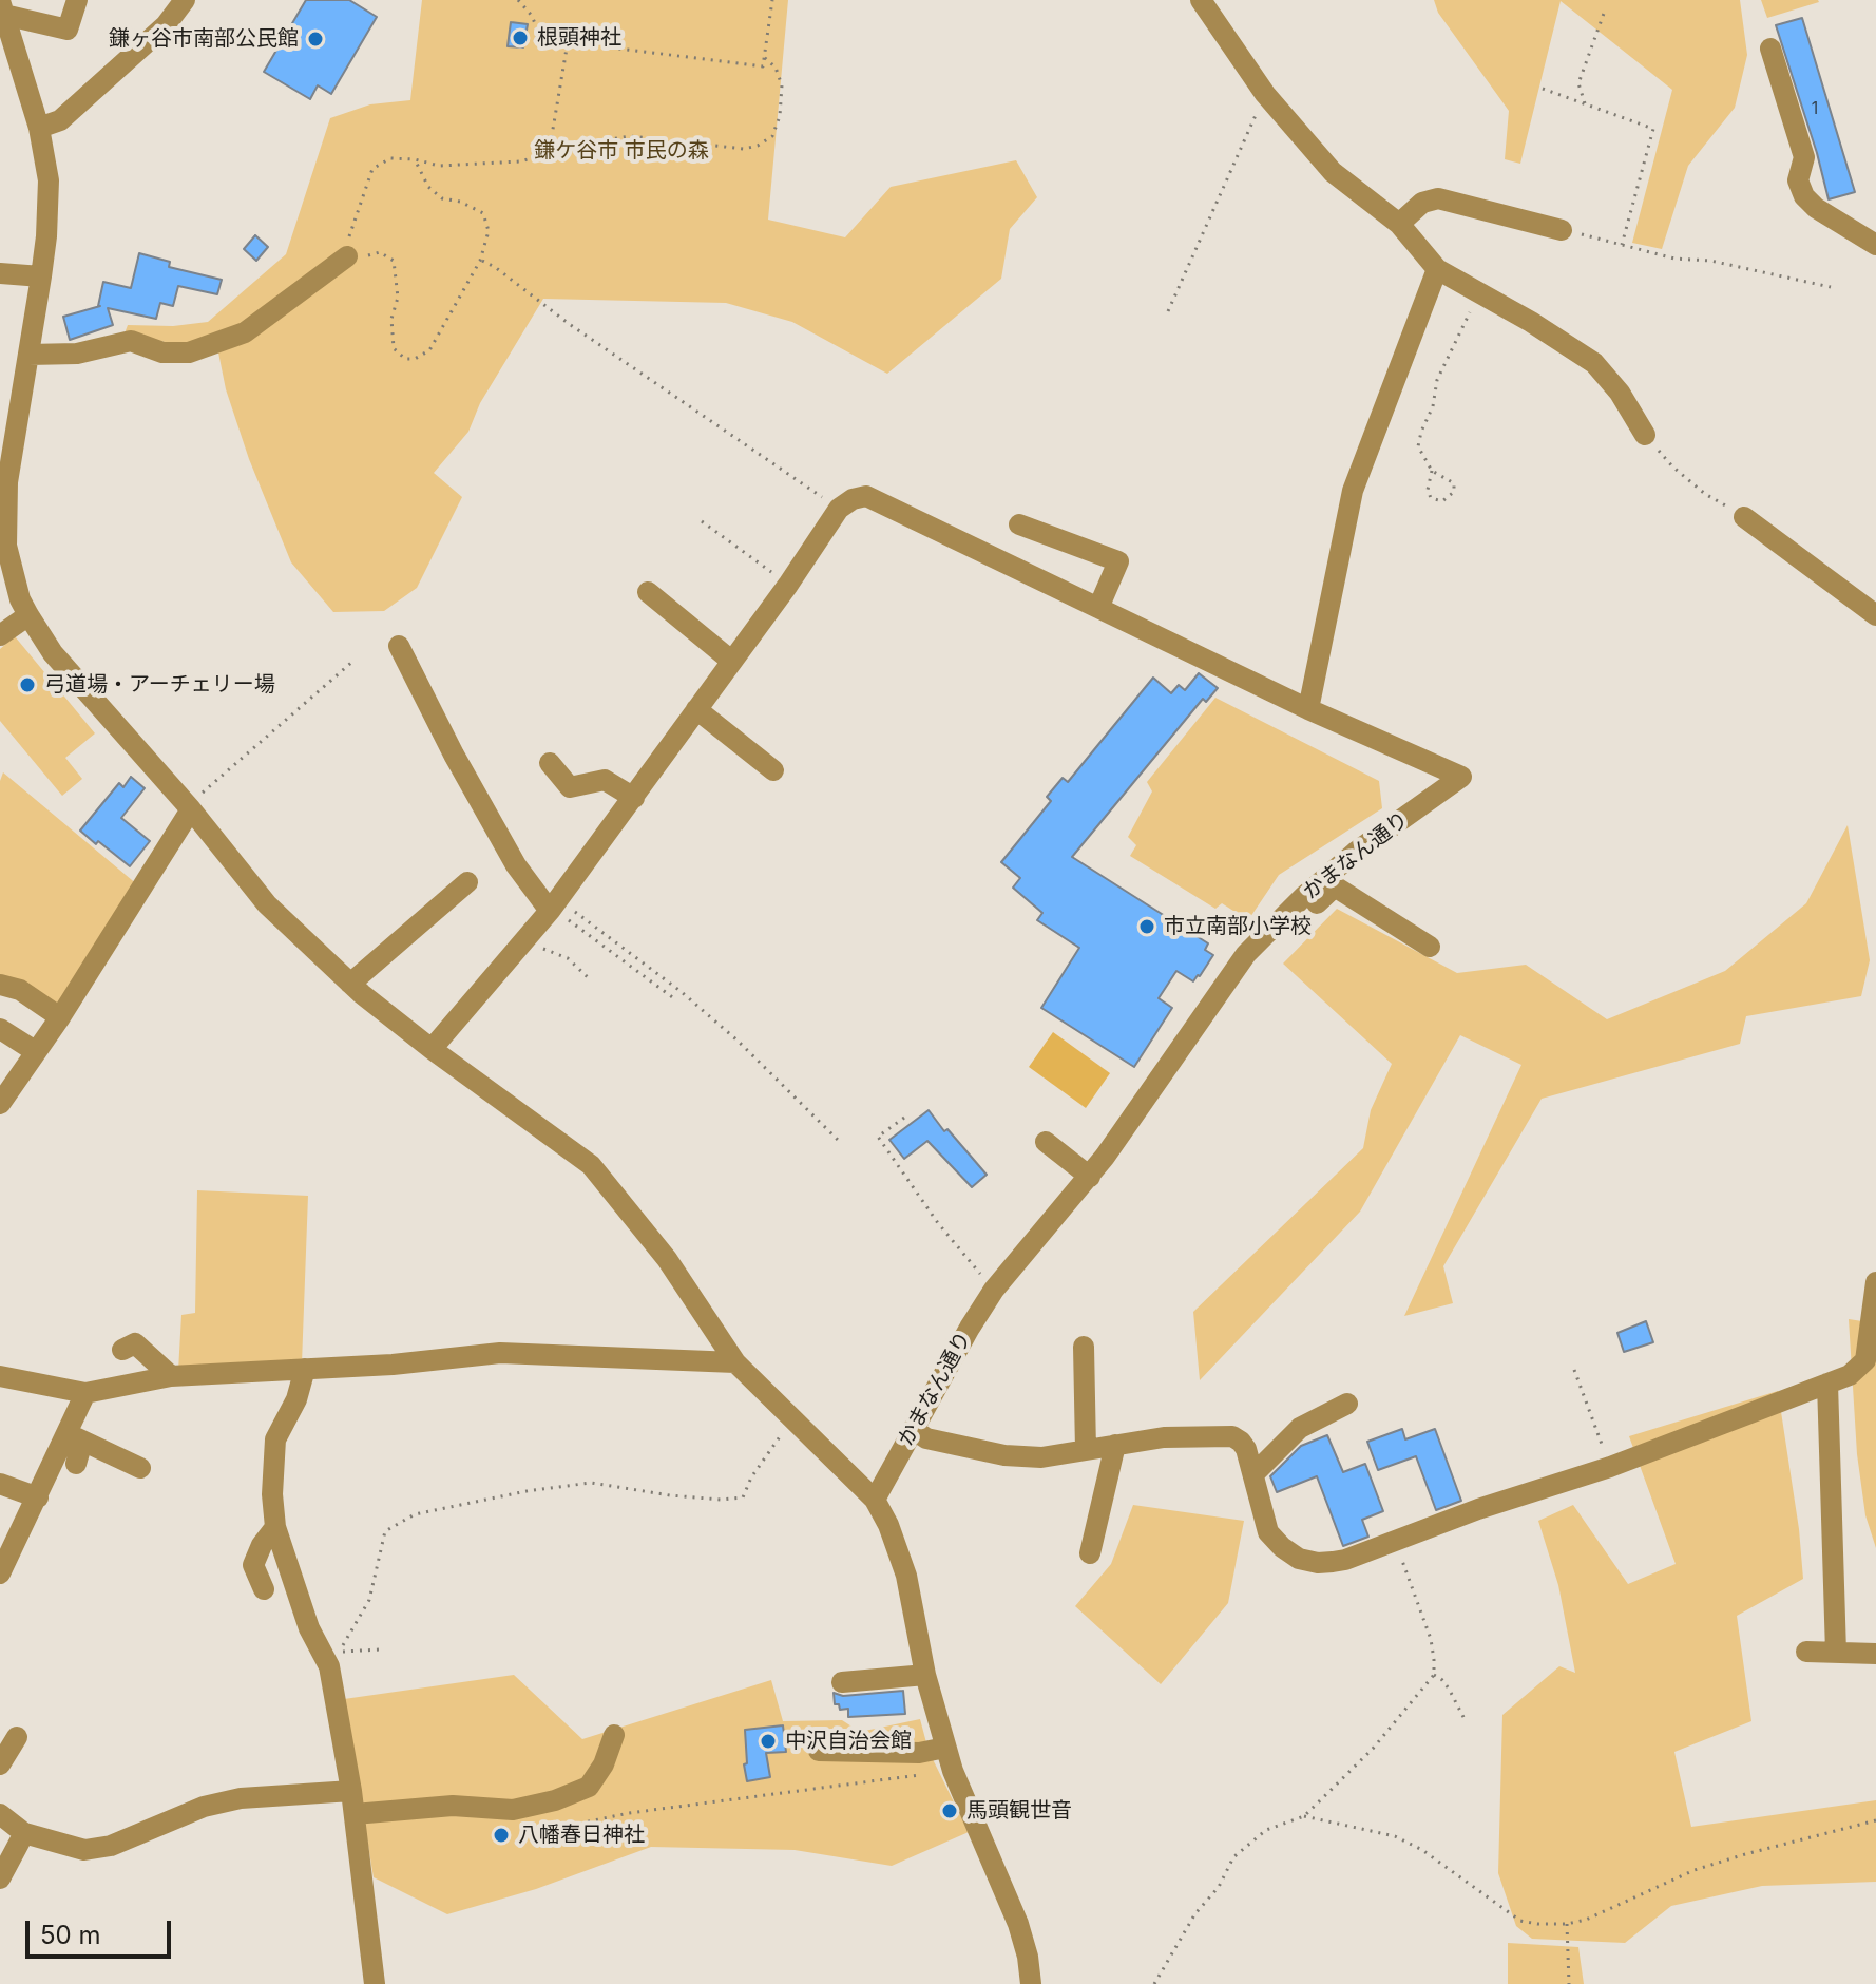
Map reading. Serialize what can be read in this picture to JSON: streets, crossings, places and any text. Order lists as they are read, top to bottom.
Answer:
{
  "streets": {
    "street": ["かまなん通り"]
  },
  "parks": ["鎌ケ谷市 市民の森"],
  "places": [
    "根頭神社",
    "鎌ヶ谷市南部公民館",
    "弓道場・アーチェリー場",
    "市立南部小学校",
    "中沢自治会館",
    "馬頭観世音",
    "八幡春日神社"
  ],
  "house_numbers": ["1"],
  "scale_bar": "50 m"
}
